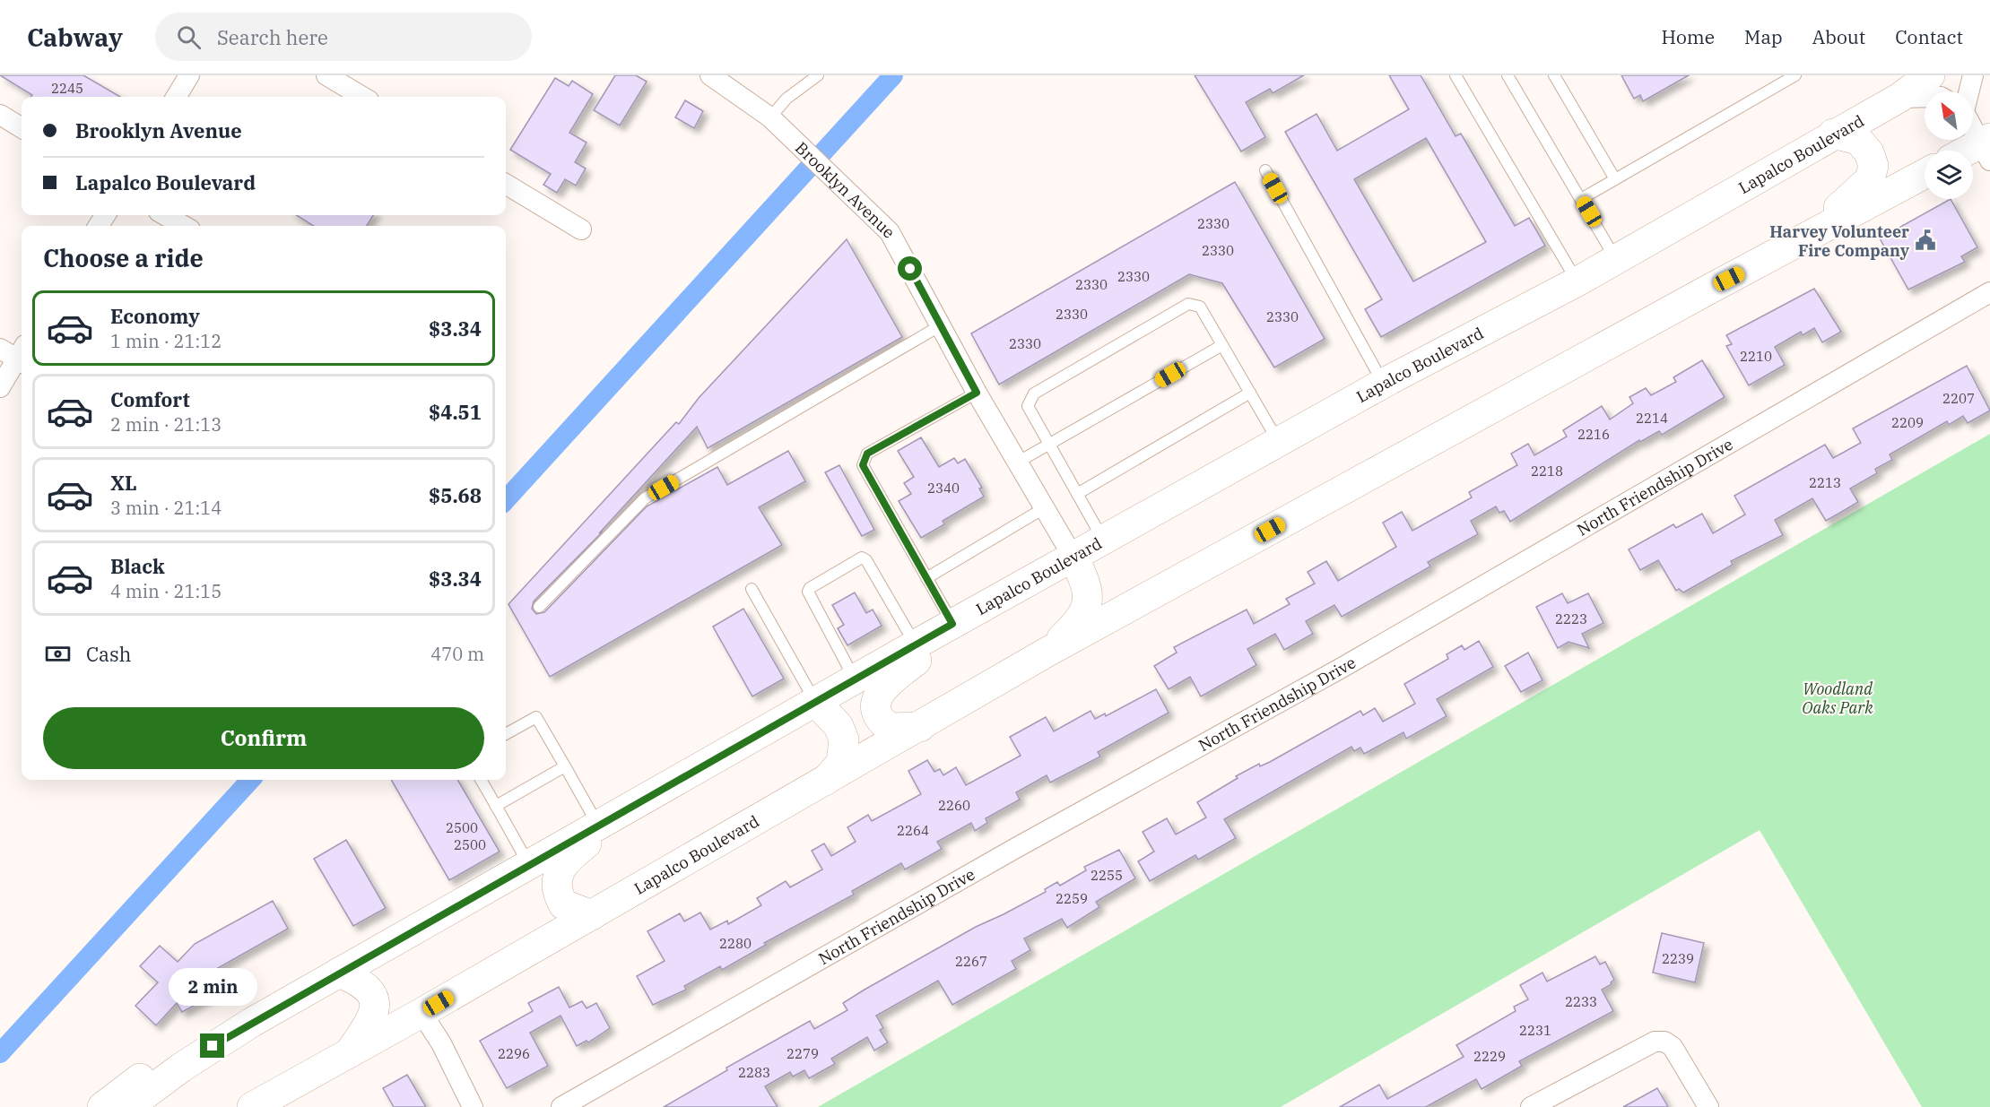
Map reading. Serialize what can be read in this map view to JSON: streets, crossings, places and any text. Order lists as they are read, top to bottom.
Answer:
{
  "streets": {
    "main road": ["Lapalco Boulevard"],
    "street": ["Brooklyn Avenue", "North Friendship Drive"]
  },
  "crossings": [
    ["Lapalco Boulevard", "Brooklyn Avenue"]
  ],
  "parks": ["Woodland Oaks Park"],
  "places": {
    "public building": ["Harvey Volunteer Fire Company"]
  },
  "house_numbers": [
    "2245",
    "2330",
    "2330",
    "2330",
    "2330",
    "2330",
    "2330",
    "2330",
    "2210",
    "2207",
    "2214",
    "2209",
    "2216",
    "2218",
    "2213",
    "2340",
    "2223",
    "2260",
    "2500",
    "2264",
    "2500",
    "2255",
    "2259",
    "2280",
    "2239",
    "2267",
    "2233",
    "2231",
    "2296",
    "2279",
    "2229",
    "2283"
  ],
  "north": "top left",
  "page": {
    "header": "Cabway",
    "search": "Search here",
    "nav": [
      "Home",
      "Map",
      "About",
      "Contact"
    ],
    "banner": ["Brooklyn Avenue", "Lapalco Boulevard"],
    "heading": "Choose a ride",
    "list": [
      {
        "name": "Economy",
        "note": "1 min · 21:12",
        "value": "$3.34"
      },
      {
        "name": "Comfort",
        "note": "2 min · 21:13",
        "value": "$4.51"
      },
      {
        "name": "XL",
        "note": "3 min · 21:14",
        "value": "$5.68"
      },
      {
        "name": "Black",
        "note": "4 min · 21:15",
        "value": "$3.34"
      }
    ],
    "pay": ["Cash", "470 m"],
    "buttons": "Confirm",
    "bubble": "2 min"
  }
}
